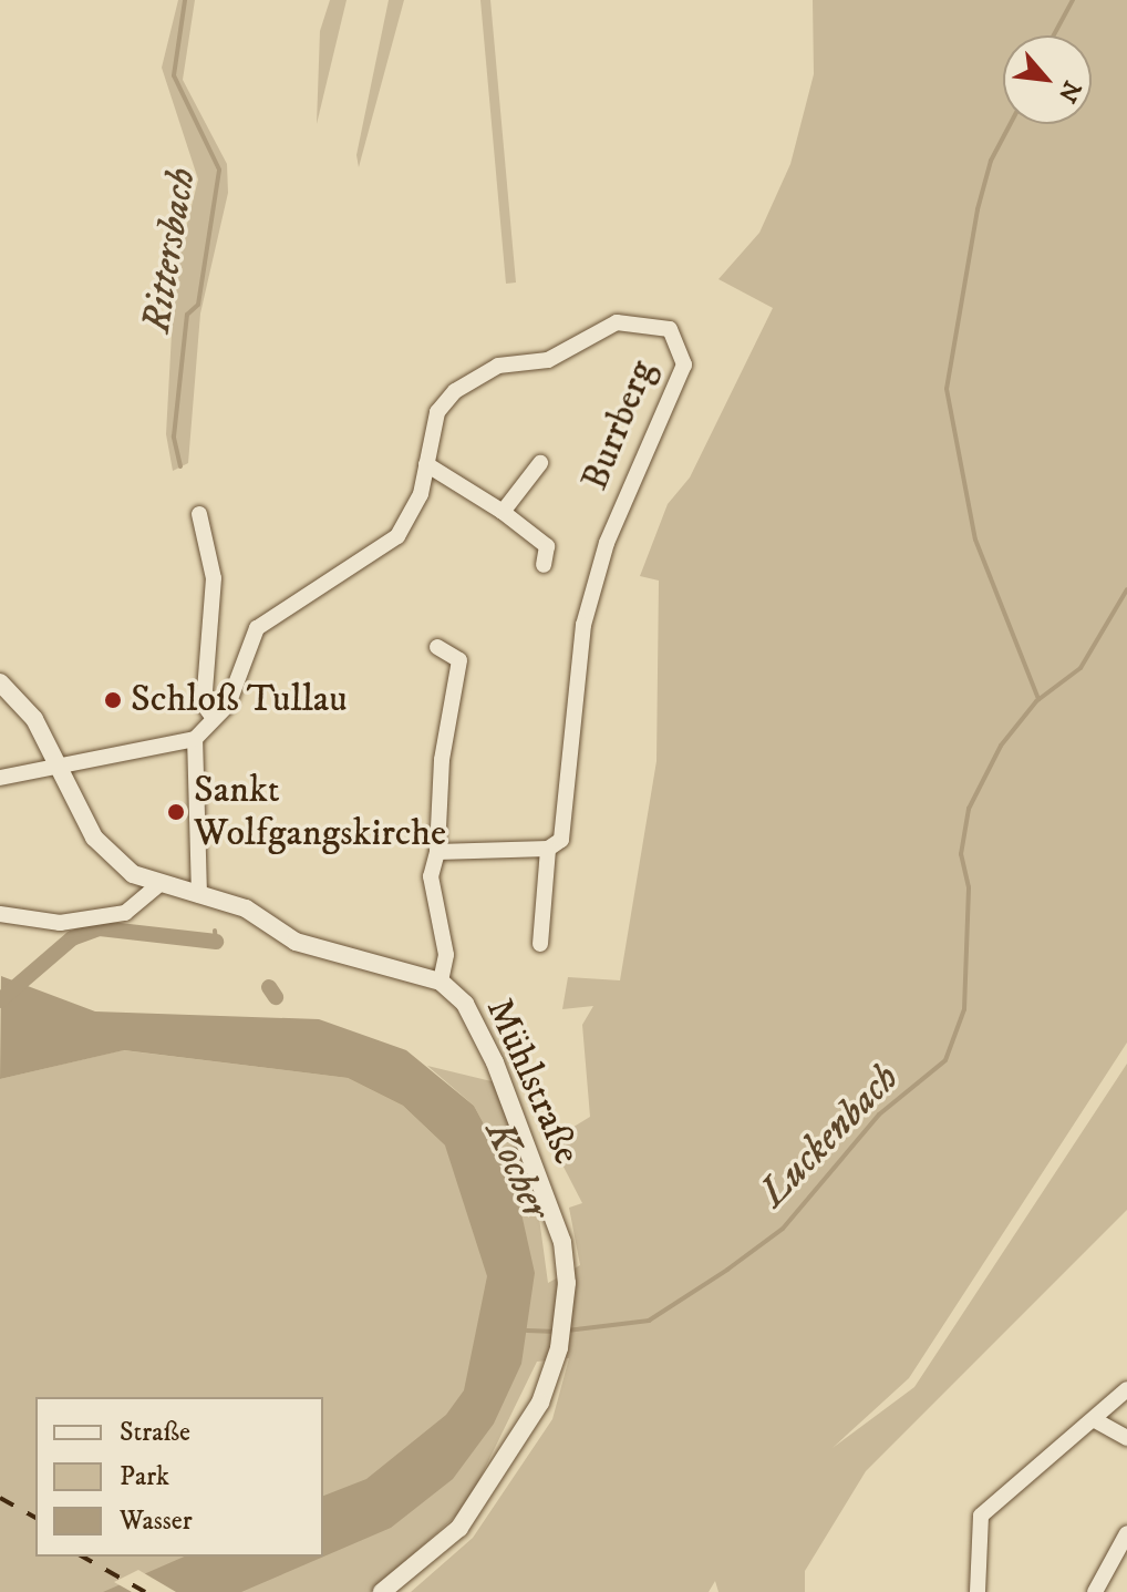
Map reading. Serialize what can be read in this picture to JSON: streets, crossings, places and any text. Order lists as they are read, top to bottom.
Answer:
{
  "streets": {
    "street": ["Burrberg", "Mühlstraße"]
  },
  "water": ["Rittersbach", "Luckenbach", "Kocher"],
  "places": ["Schloß Tullau", "Sankt Wolfgangskirche"],
  "legend": ["Straße", "Park", "Wasser"],
  "north": "bottom right"
}
